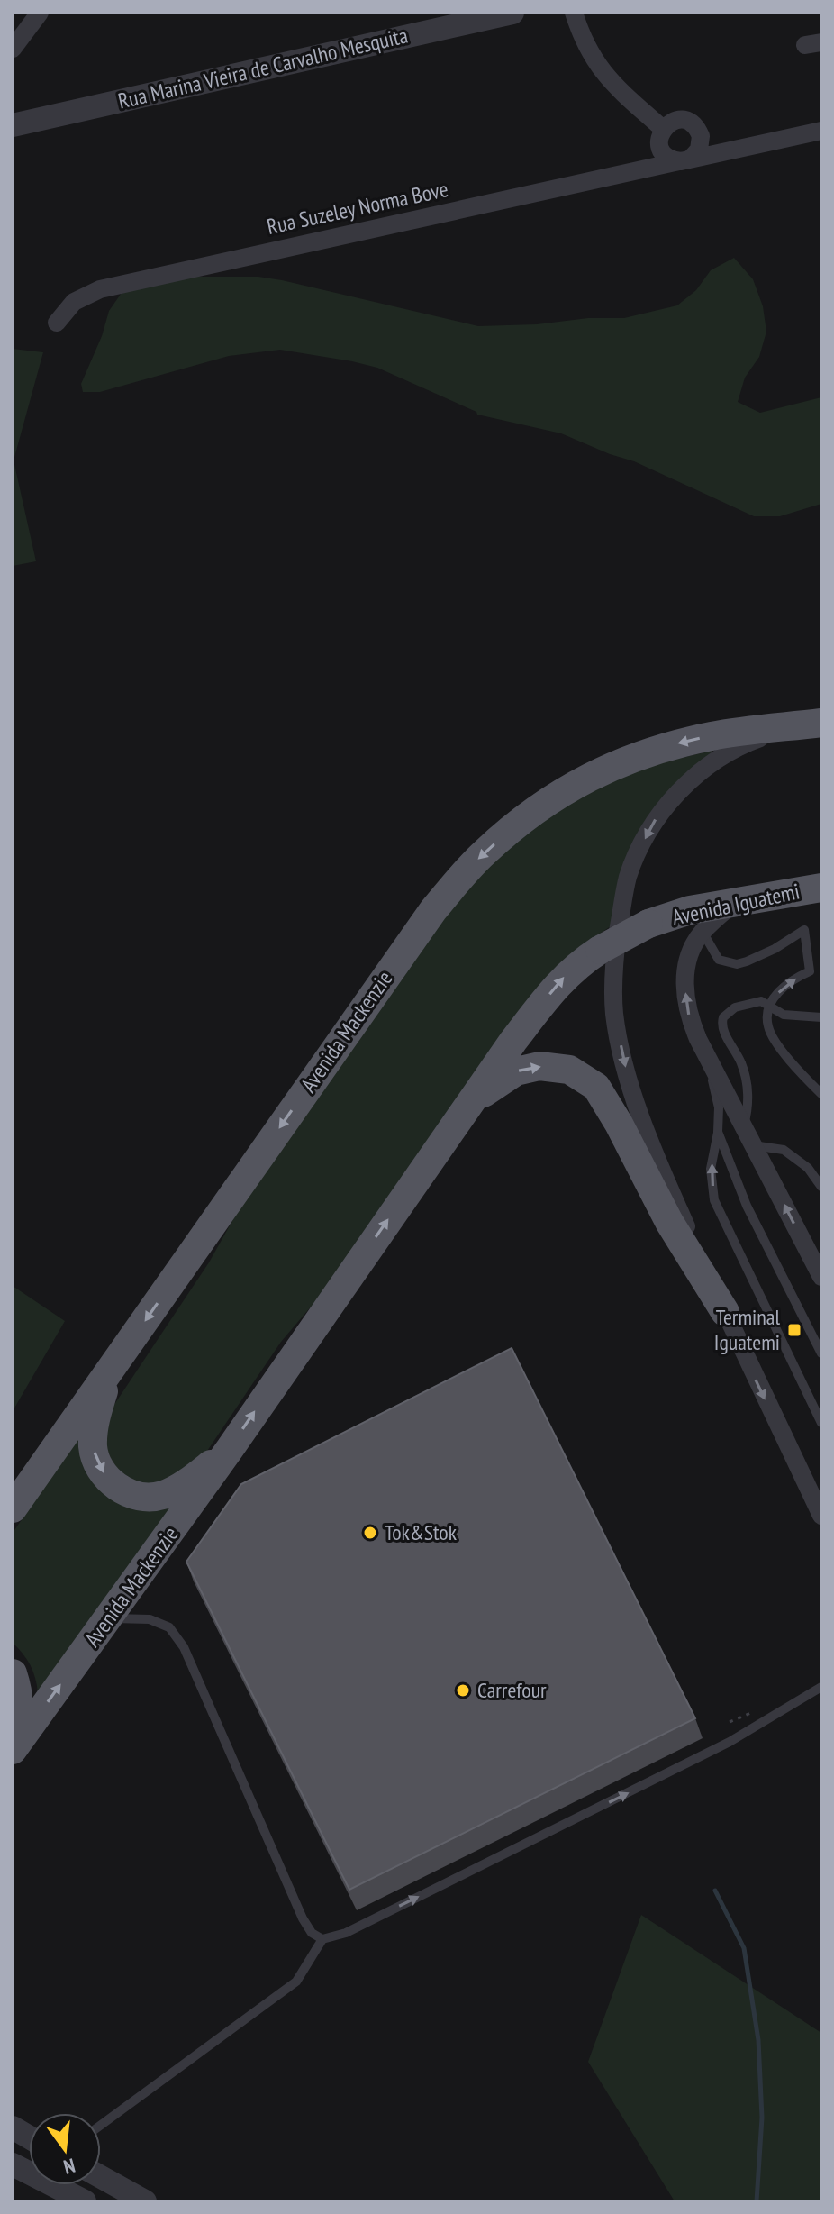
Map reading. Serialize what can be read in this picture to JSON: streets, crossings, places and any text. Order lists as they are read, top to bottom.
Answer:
{
  "streets": {
    "main road": ["Avenida Iguatemi", "Avenida Mackenzie"],
    "street": ["Rua Marina Vieira de Carvalho Mesquita", "Rua Suzeley Norma Bove"]
  },
  "crossings": [
    ["Avenida Iguatemi", "Avenida Mackenzie"]
  ],
  "one_way": ["Avenida Iguatemi"],
  "places": {
    "transit": ["Terminal Iguatemi"],
    "other": ["Tok&Stok", "Carrefour"]
  },
  "north": "bottom"
}
